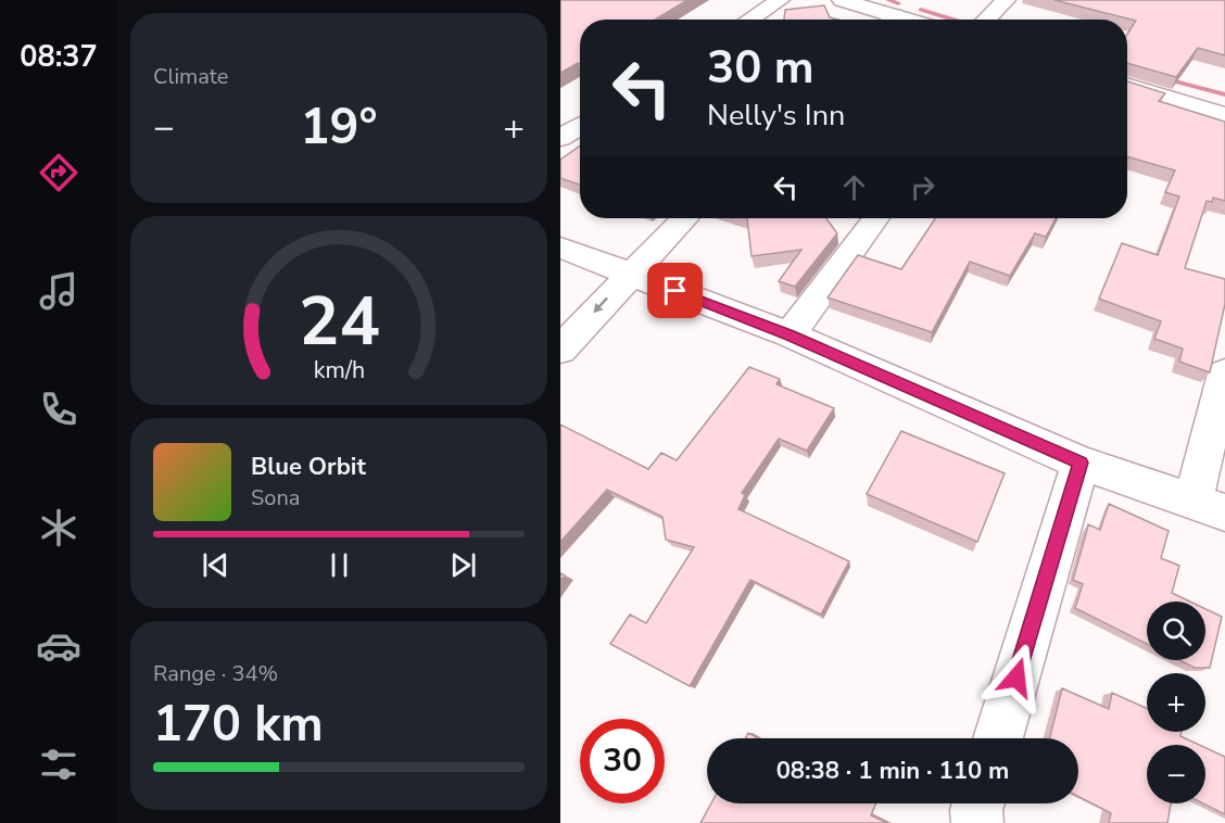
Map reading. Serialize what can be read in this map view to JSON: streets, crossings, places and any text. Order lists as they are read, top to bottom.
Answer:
{
  "page": {
    "tabs": "08:37",
    "tile": [
      "Climate",
      ["Range · 34%", "170 km"]
    ],
    "turn": ["30 m", "Nelly's Inn"],
    "heat": ["−", "19°", "+"],
    "song": ["Blue Orbit", "Sona"],
    "map_buttons": ["+", "−"],
    "limit": "30",
    "trip": "08:38 · 1 min · 110 m",
    "gauge": ["24", "km/h"]
  }
}
